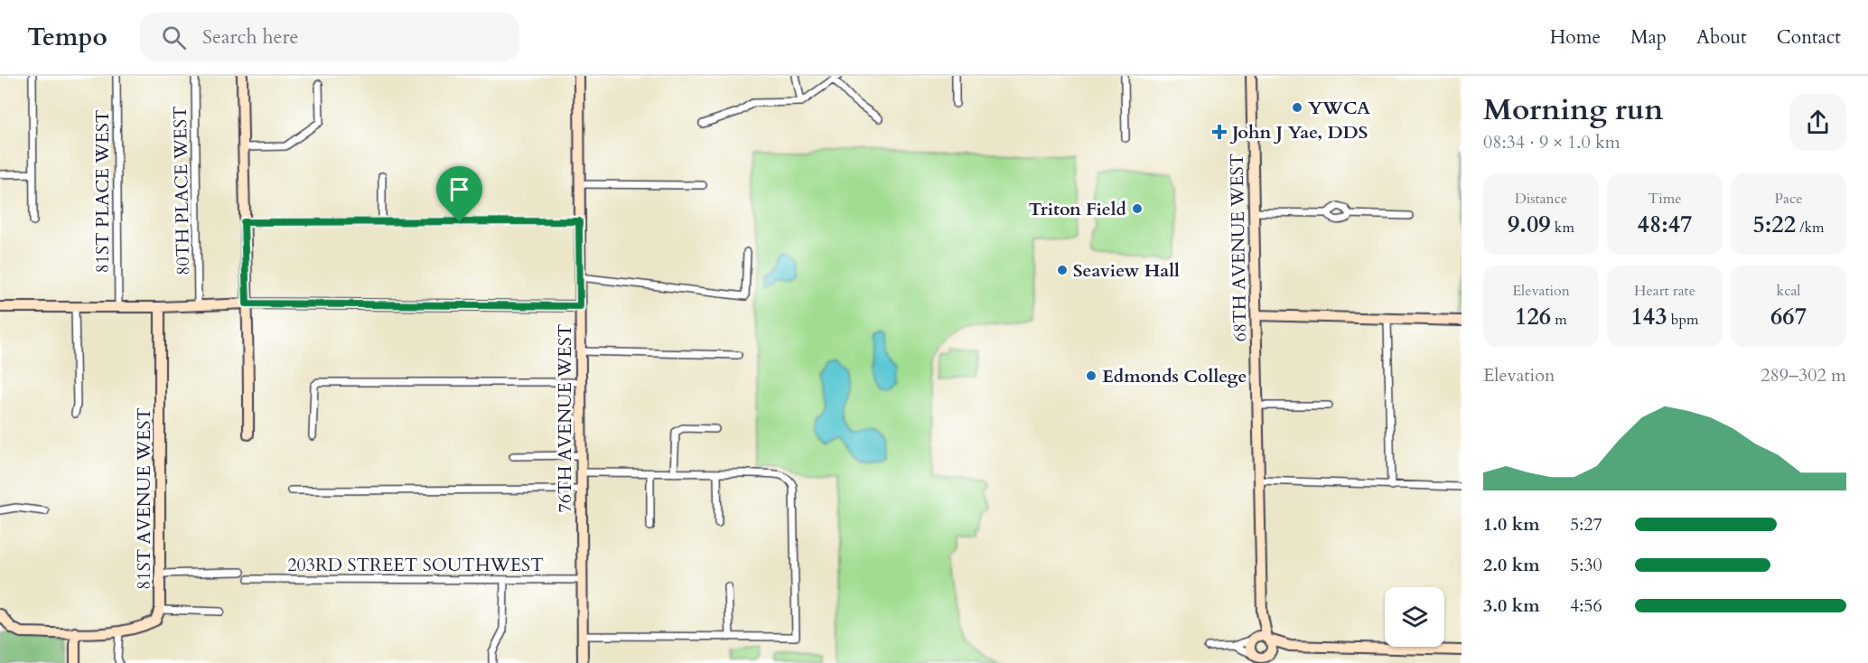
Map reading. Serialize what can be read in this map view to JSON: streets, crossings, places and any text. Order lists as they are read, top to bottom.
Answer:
{
  "streets": {
    "street": [
      "80TH PLACE WEST",
      "81ST PLACE WEST",
      "68TH AVENUE WEST",
      "76TH AVENUE WEST",
      "81ST AVENUE WEST",
      "203RD STREET SOUTHWEST"
    ]
  },
  "crossings": [
    ["76TH AVENUE WEST", "203RD STREET SOUTHWEST"]
  ],
  "places": {
    "other": [
      "YWCA",
      "Triton Field",
      "Seaview Hall",
      "Edmonds College"
    ],
    "health": ["John J Yae, DDS"]
  },
  "page": {
    "header": "Tempo",
    "search": "Search here",
    "nav": [
      "Home",
      "Map",
      "About",
      "Contact"
    ],
    "heading": ["Morning run", "08:34 · 9 × 1.0 km"],
    "stats": [
      ["Distance", "9.09 km"],
      ["Time", "48:47"],
      ["Pace", "5:22 /km"],
      ["Elevation", "126 m"],
      ["Heart rate", "143 bpm"],
      ["kcal", "667"]
    ],
    "chart": ["Elevation", "289–302 m"],
    "list": [
      {
        "name": "1.0 km",
        "note": "5:27"
      },
      {
        "name": "2.0 km",
        "note": "5:30"
      },
      {
        "name": "3.0 km",
        "note": "4:56"
      }
    ]
  }
}
